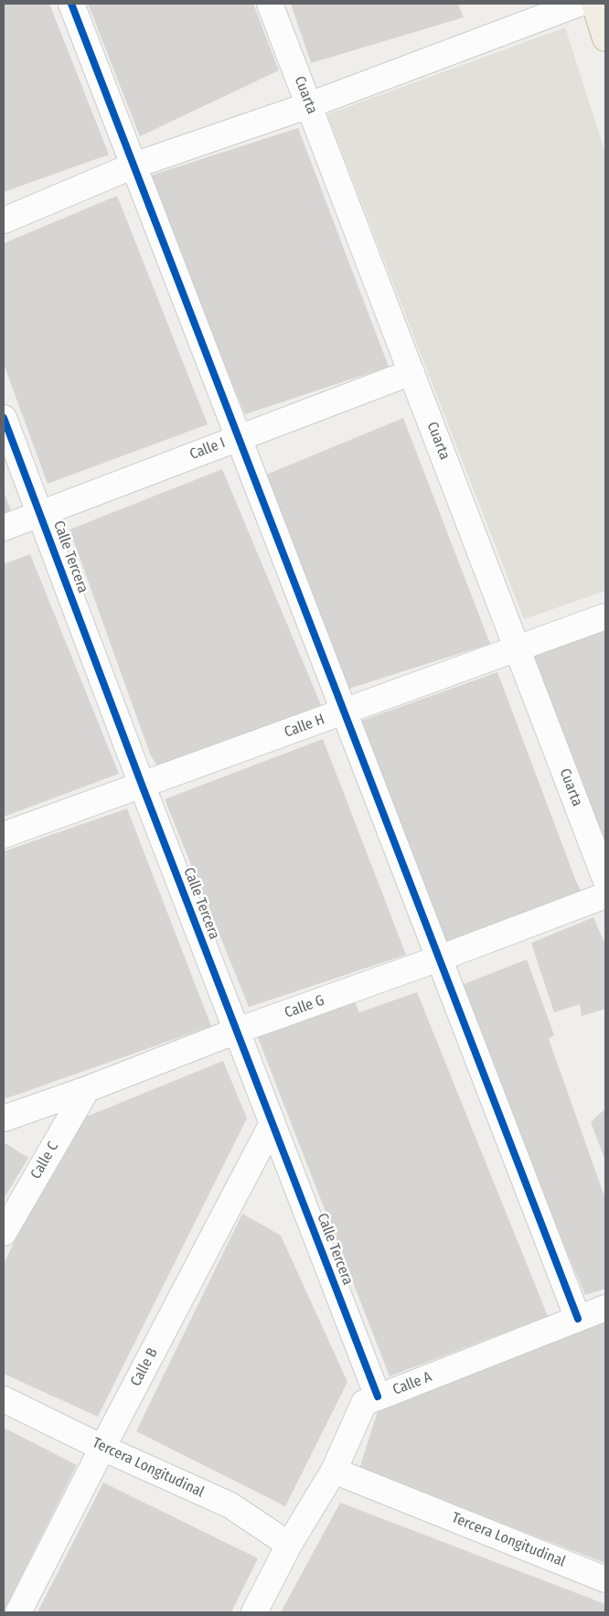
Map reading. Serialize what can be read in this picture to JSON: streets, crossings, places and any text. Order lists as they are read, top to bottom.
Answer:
{
  "streets": {
    "street": [
      "Cuarta",
      "Calle I",
      "Calle Tercera",
      "Calle H",
      "Calle G",
      "Calle C",
      "Calle B",
      "Calle A",
      "Tercera Longitudinal"
    ]
  },
  "crossings": [
    ["Cuarta", "Calle I"],
    ["Cuarta", "Calle H"],
    ["Calle I", "Calle Tercera"],
    ["Calle Tercera", "Calle H"],
    ["Calle Tercera", "Calle G"],
    ["Calle Tercera", "Calle B"],
    ["Calle Tercera", "Calle A"],
    ["Calle G", "Calle C"],
    ["Calle B", "Tercera Longitudinal"],
    ["Calle A", "Tercera Longitudinal"]
  ]
}
